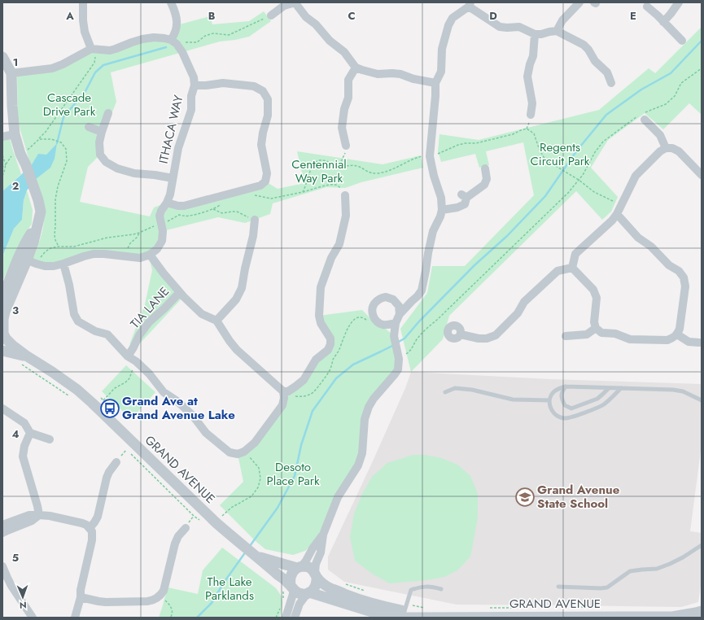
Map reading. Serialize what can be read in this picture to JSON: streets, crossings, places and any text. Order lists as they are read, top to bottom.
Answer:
{
  "streets": {
    "street": ["ITHACA WAY", "TIA LANE", "GRAND AVENUE"]
  },
  "parks": [
    "Cascade Drive Park",
    "Regents Circuit Park",
    "Centennial Way Park",
    "Desoto Place Park",
    "The Lake Parklands"
  ],
  "places": {
    "bus stop": ["Grand Ave at Grand Avenue Lake"],
    "school or university": ["Grand Avenue State School"]
  },
  "north": "bottom",
  "grid": {
    "columns": [
      "A",
      "B",
      "C",
      "D",
      "E"
    ],
    "rows": [
      "1",
      "2",
      "3",
      "4",
      "5"
    ]
  }
}
